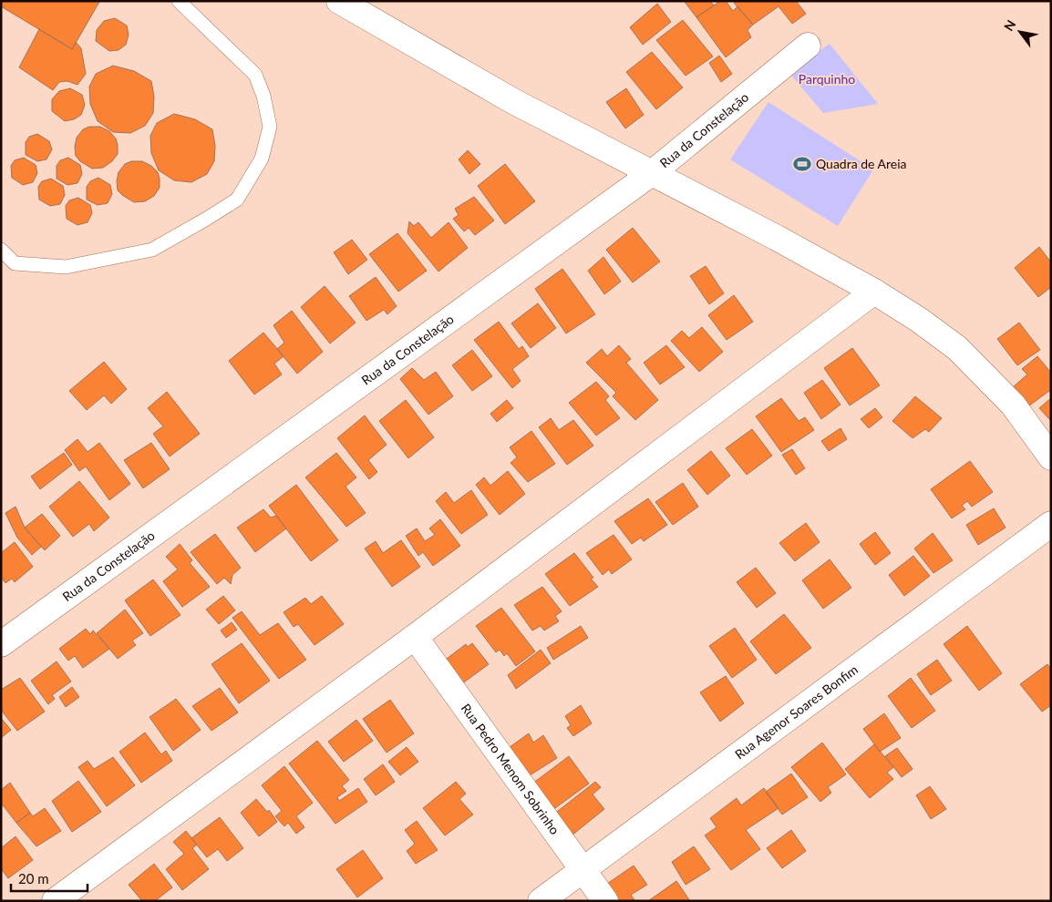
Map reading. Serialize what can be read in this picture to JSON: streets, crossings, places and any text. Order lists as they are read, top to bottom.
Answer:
{
  "streets": {
    "street": ["Rua da Constelação", "Rua Agenor Soares Bonfim", "Rua Pedro Menom Sobrinho"]
  },
  "crossings": [
    ["Rua Agenor Soares Bonfim", "Rua Pedro Menom Sobrinho"]
  ],
  "parks": ["Parquinho"],
  "places": {
    "sports": ["Quadra de Areia"]
  },
  "scale_bar": "20 m",
  "north": "top left"
}
